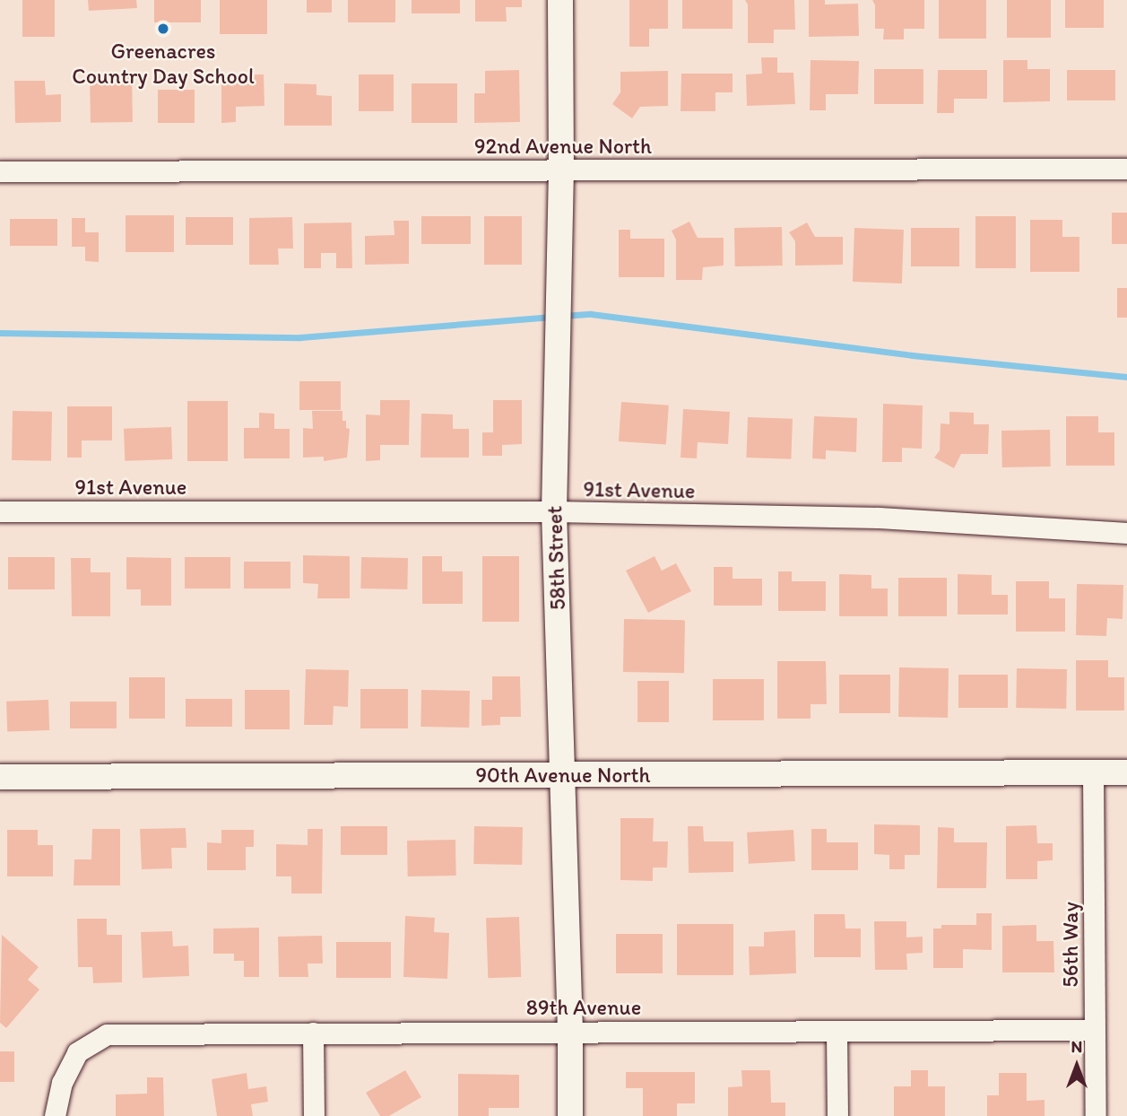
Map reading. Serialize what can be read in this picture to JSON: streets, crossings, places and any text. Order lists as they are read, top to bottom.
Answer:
{
  "streets": {
    "street": [
      "92nd Avenue North",
      "91st Avenue",
      "58th Street",
      "90th Avenue North",
      "56th Way",
      "89th Avenue"
    ]
  },
  "crossings": [
    ["92nd Avenue North", "58th Street"],
    ["91st Avenue", "58th Street"],
    ["58th Street", "90th Avenue North"],
    ["58th Street", "89th Avenue"],
    ["90th Avenue North", "56th Way"],
    ["56th Way", "89th Avenue"]
  ],
  "places": ["Greenacres Country Day School"],
  "north": "top"
}
